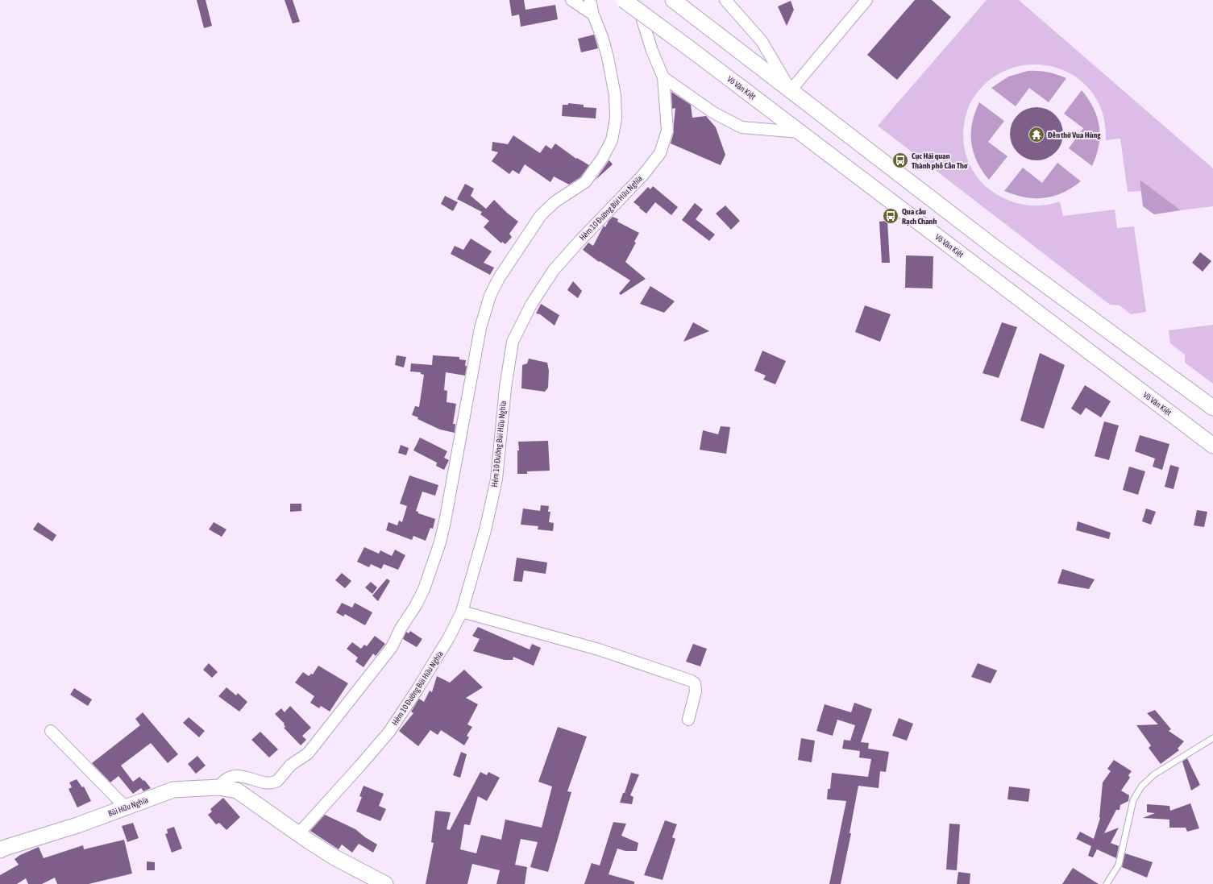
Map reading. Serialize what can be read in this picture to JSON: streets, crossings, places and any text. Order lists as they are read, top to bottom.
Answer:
{
  "streets": {
    "main road": ["Võ Văn Kiệt", "Bùi Hữu Nghĩa"],
    "street": ["Hẻm 10 Đường Bùi Hữu Nghĩa"]
  },
  "crossings": [
    ["Hẻm 10 Đường Bùi Hữu Nghĩa", "Bùi Hữu Nghĩa"]
  ],
  "places": {
    "temple": ["Đền thờ Vua Hùng"],
    "bus stop": ["Cục Hải quan Thành phố Cần Thơ", "Qua cầu Rạch Chanh"]
  }
}
